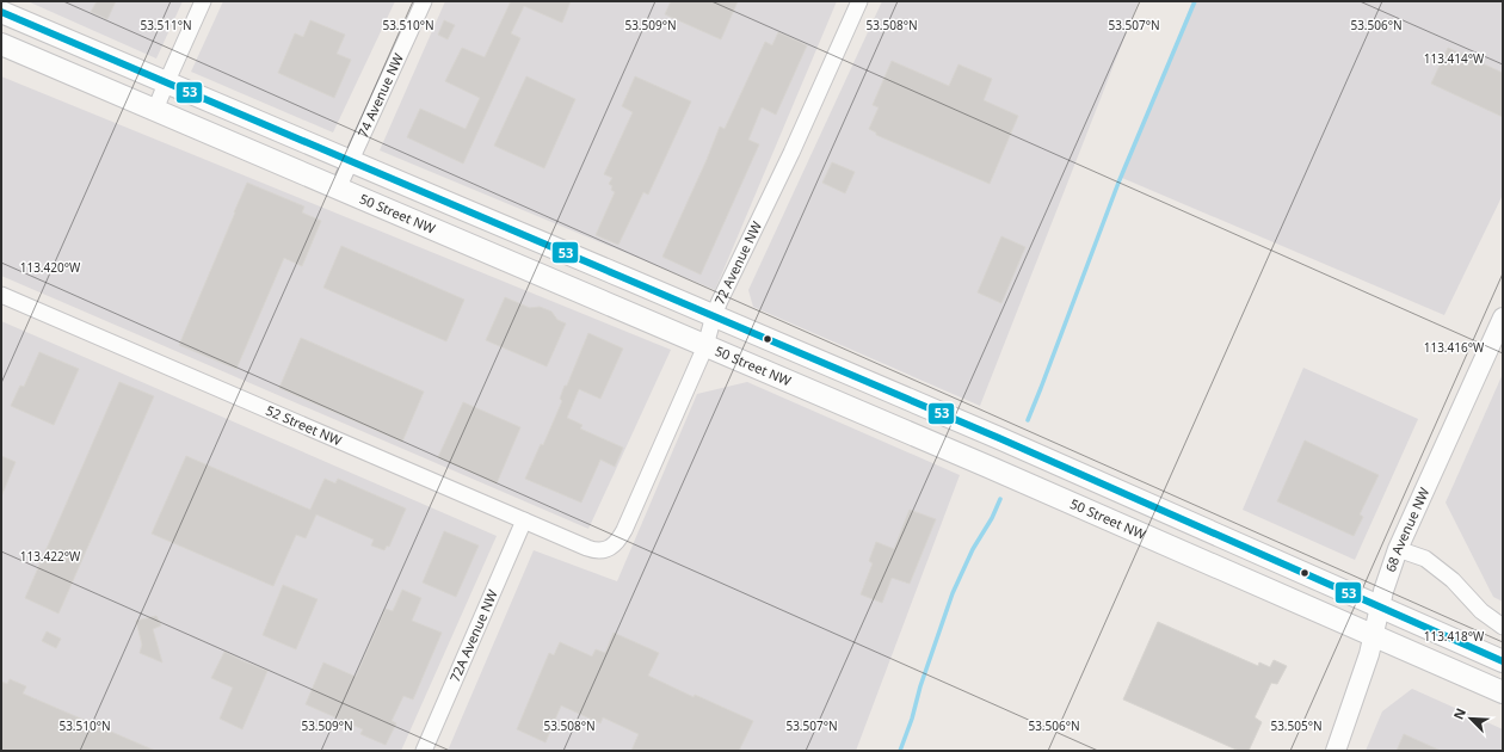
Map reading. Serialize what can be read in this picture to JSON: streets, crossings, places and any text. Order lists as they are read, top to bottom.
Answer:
{
  "streets": {
    "main road": ["50 Street NW"],
    "street": [
      "74 Avenue NW",
      "72 Avenue NW",
      "52 Street NW",
      "68 Avenue NW",
      "72A Avenue NW"
    ]
  },
  "crossings": [
    ["74 Avenue NW", "50 Street NW"],
    ["50 Street NW", "72 Avenue NW"],
    ["50 Street NW", "68 Avenue NW"],
    ["72 Avenue NW", "52 Street NW"],
    ["52 Street NW", "72A Avenue NW"]
  ],
  "lines": ["transit line 53"],
  "north": "top left",
  "coordinates": [
    "53.511°N",
    "53.510°N",
    "53.509°N",
    "53.508°N",
    "53.507°N",
    "53.506°N",
    "113.414°W",
    "113.420°W",
    "113.416°W",
    "113.422°W",
    "113.418°W",
    "53.505°N"
  ]
}
